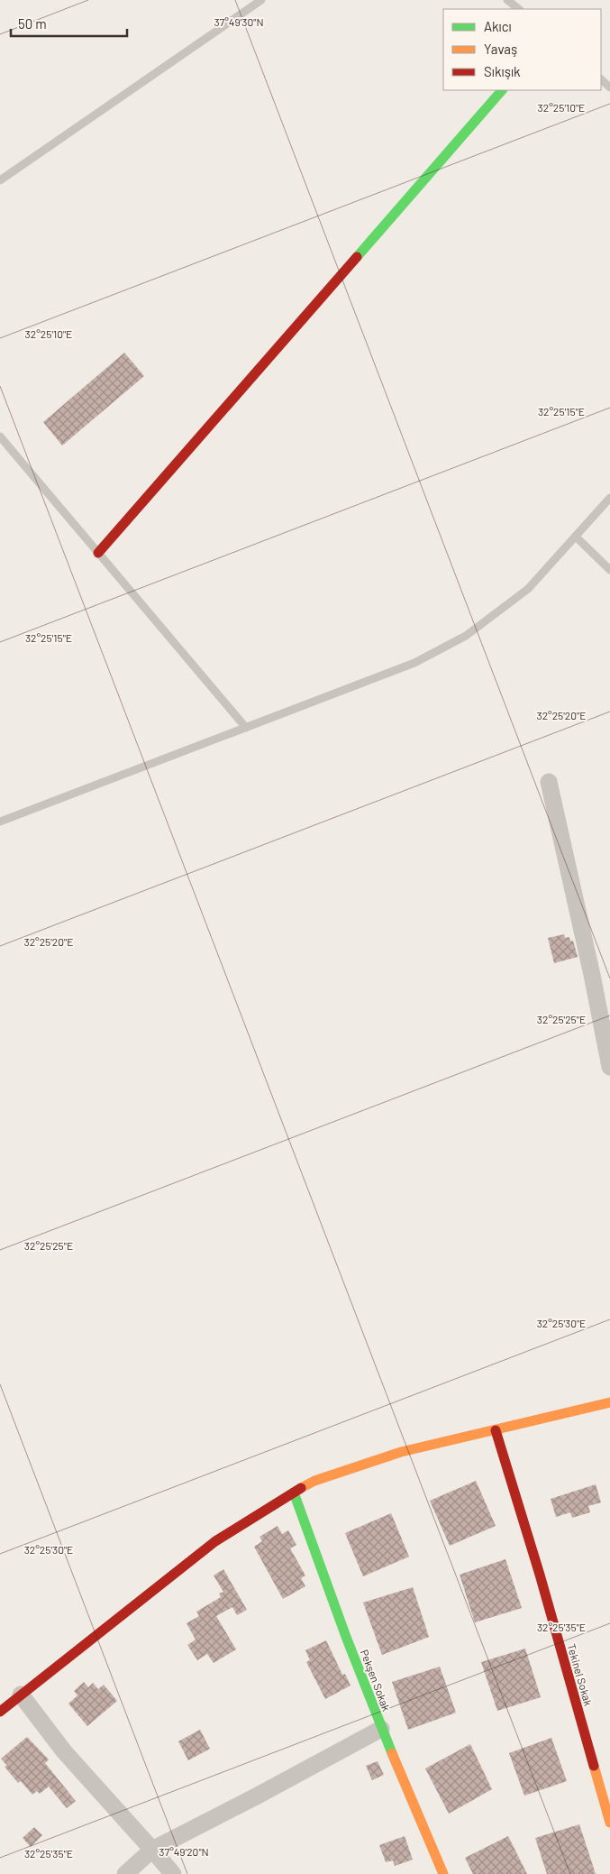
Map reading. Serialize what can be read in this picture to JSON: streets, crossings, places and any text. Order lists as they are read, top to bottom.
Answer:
{
  "streets": {
    "street": ["Tekinel Sokak", "Pekşen Sokak"]
  },
  "legend": ["Akıcı", "Yavaş", "Sıkışık"],
  "scale_bar": "50 m",
  "coordinates": [
    "37°49'30\"N",
    "32°25'10\"E",
    "32°25'15\"E",
    "32°25'20\"E",
    "32°25'25\"E",
    "32°25'30\"E",
    "32°25'35\"E",
    "37°49'20\"N"
  ]
}
